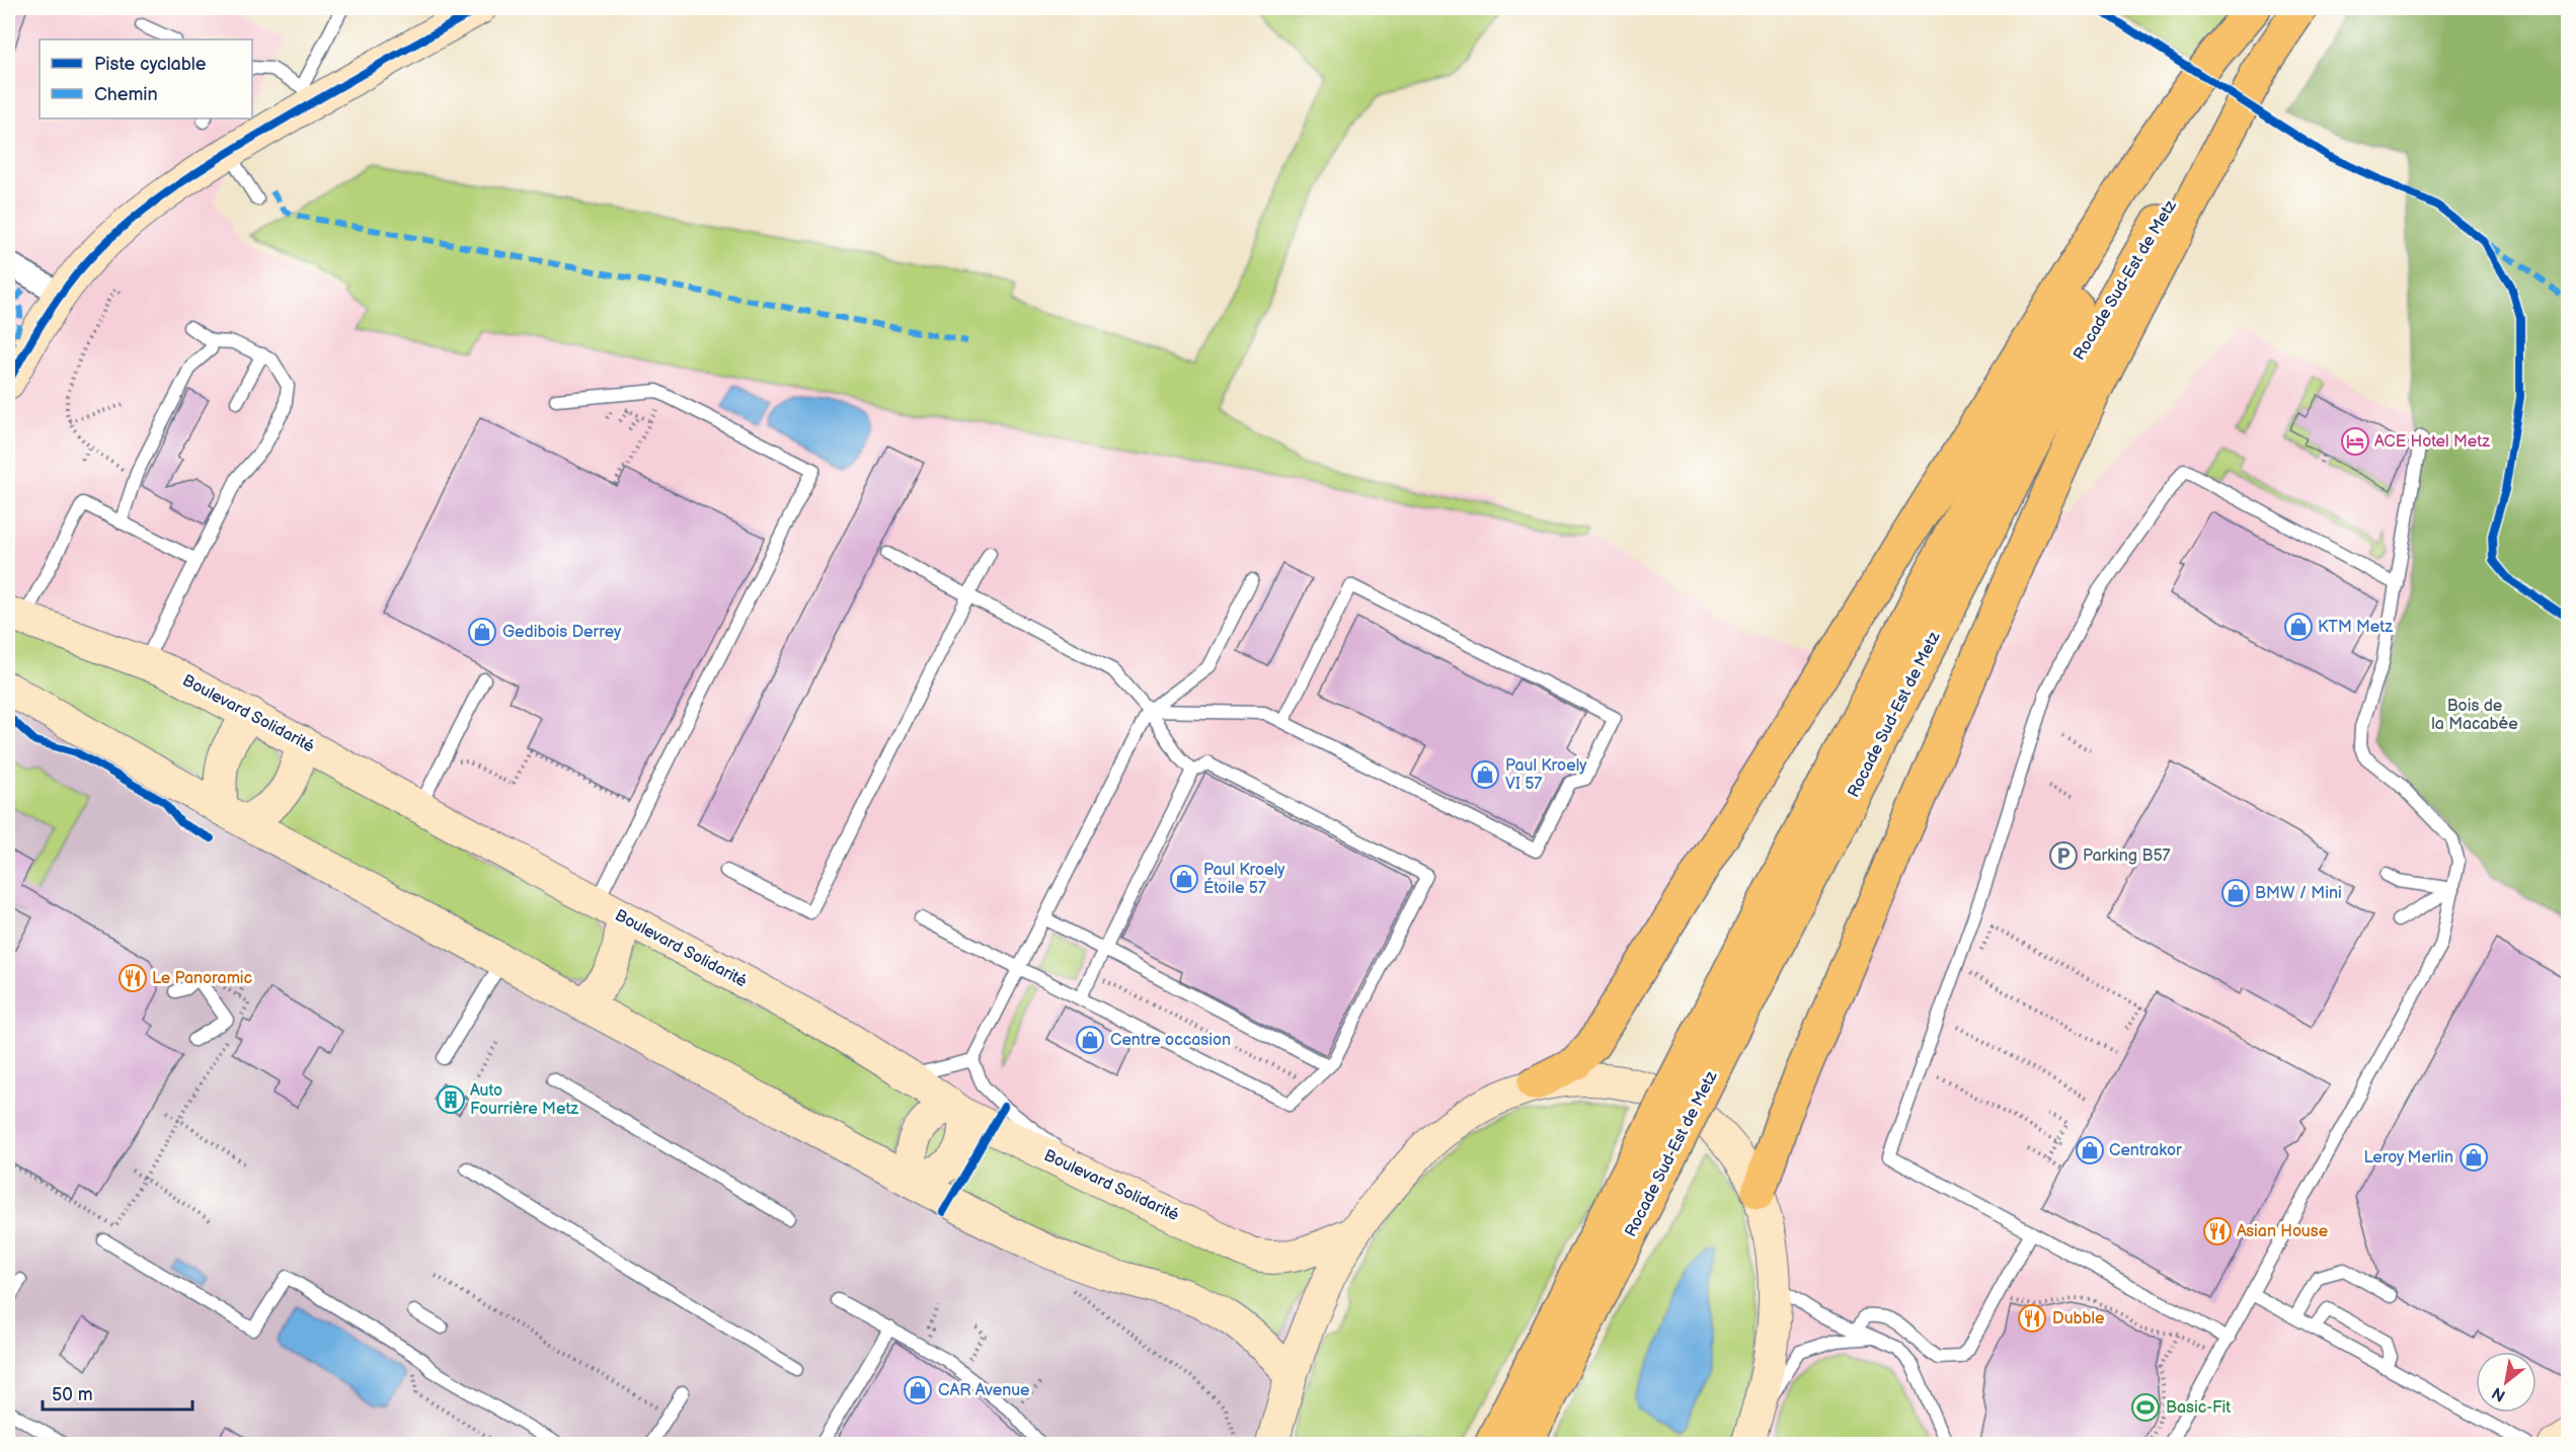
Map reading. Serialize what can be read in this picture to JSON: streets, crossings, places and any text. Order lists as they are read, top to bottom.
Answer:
{
  "streets": {
    "highway": ["Rocade Sud-Est de Metz"],
    "main road": ["Boulevard Solidarité"]
  },
  "parks": ["Bois de la Macabée"],
  "places": {
    "hotel": ["ACE Hotel Metz"],
    "shop": [
      "KTM Metz",
      "Gedibois Derrey",
      "Paul Kroely VI 57",
      "Paul Kroely Étoile 57",
      "BMW / Mini",
      "Centre occasion",
      "Centrakor",
      "Leroy Merlin",
      "CAR Avenue"
    ],
    "parking": ["Parking B57"],
    "restaurant": ["Le Panoramic", "Asian House", "Dubble"],
    "building": ["Auto Fourrière Metz"],
    "sports": ["Basic-Fit"]
  },
  "legend": ["Piste cyclable", "Chemin"],
  "scale_bar": "50 m",
  "north": "bottom left"
}
